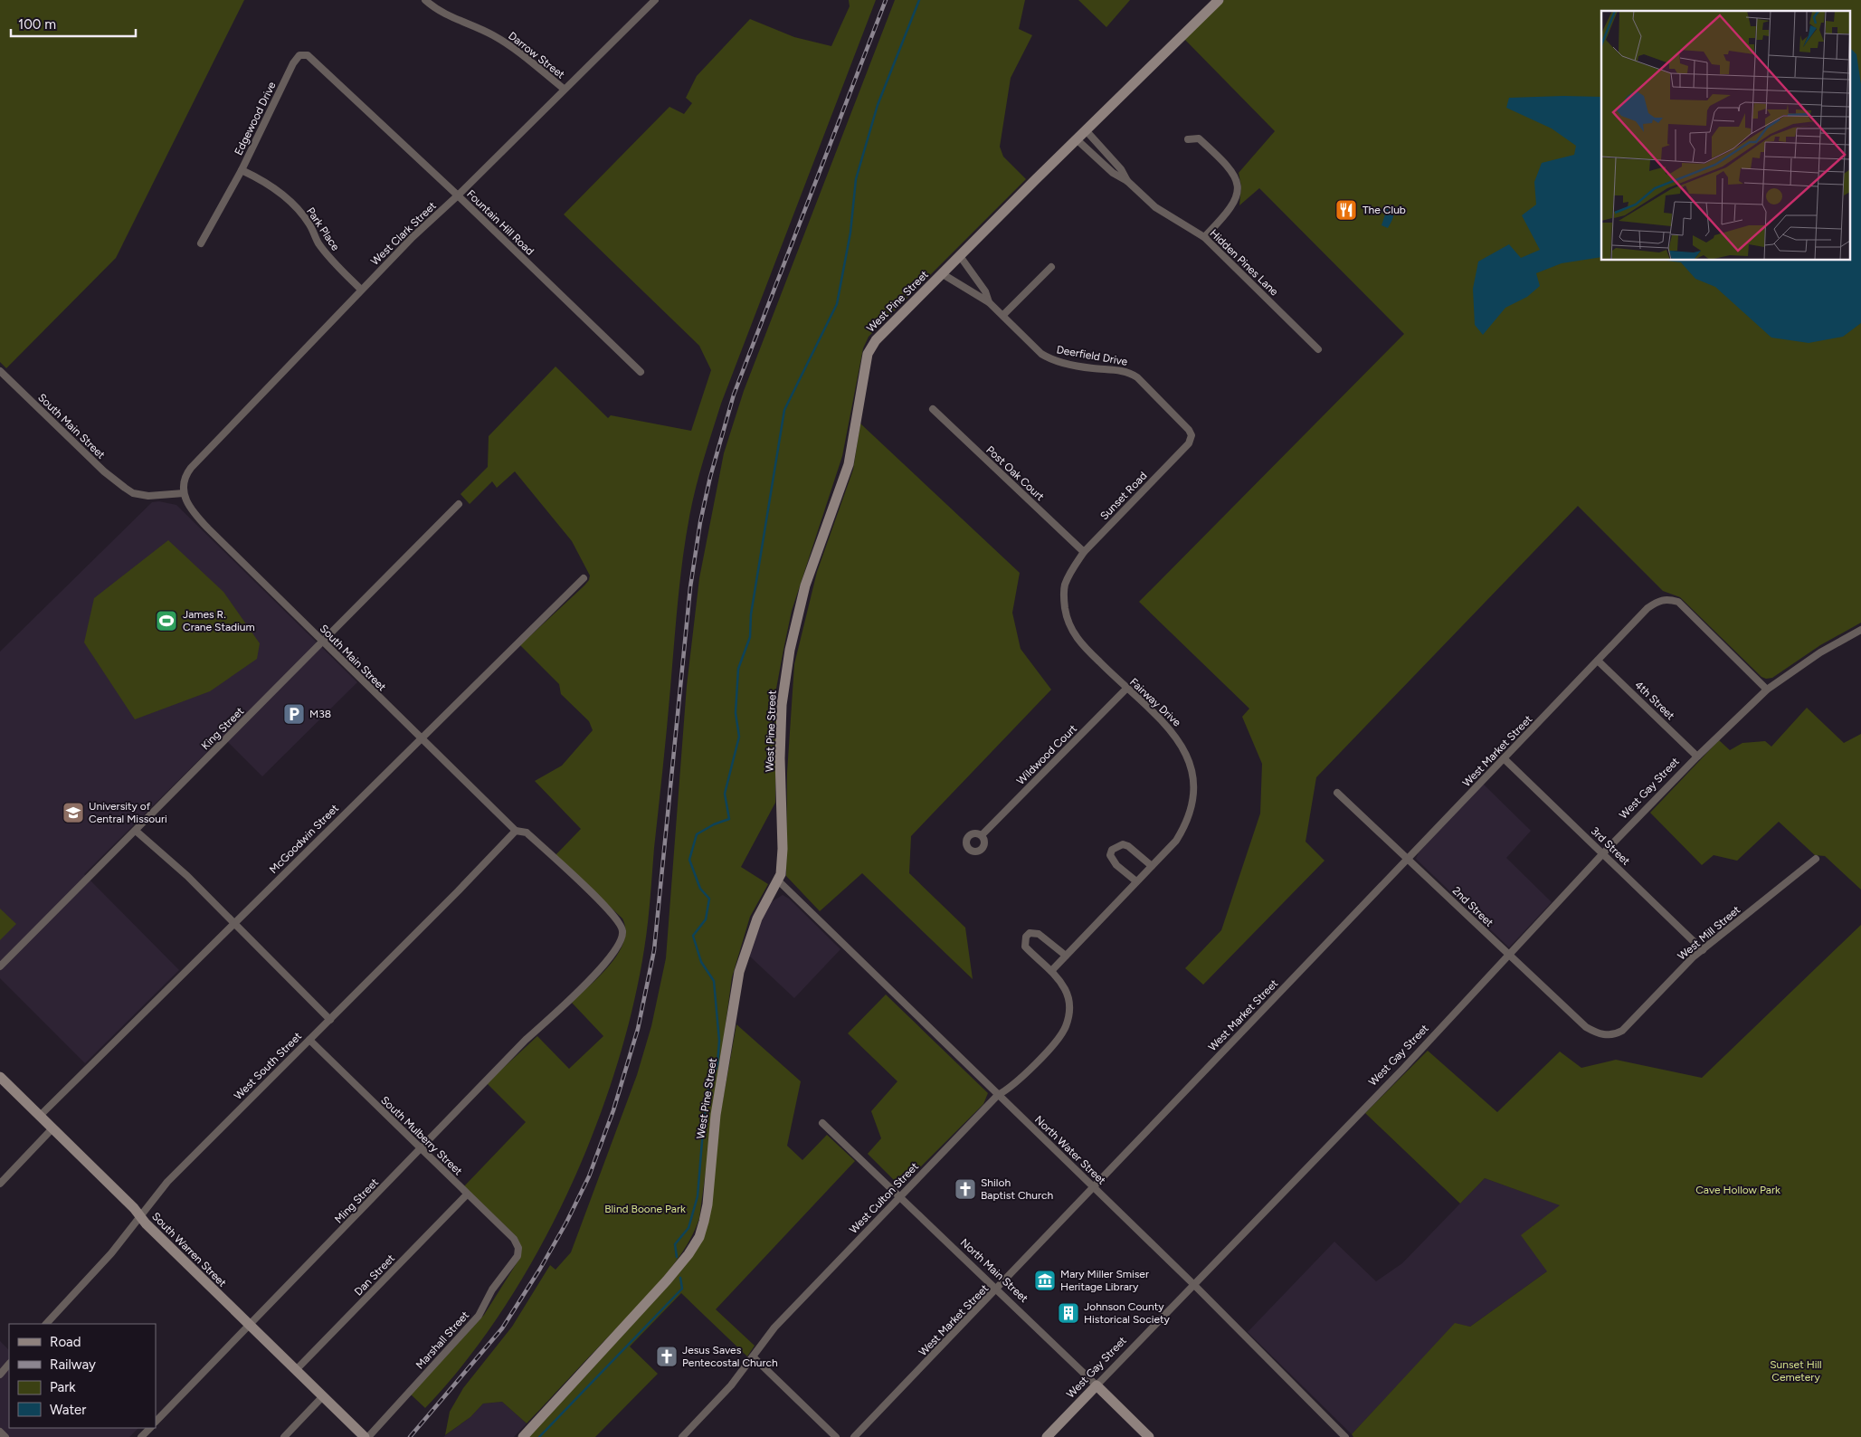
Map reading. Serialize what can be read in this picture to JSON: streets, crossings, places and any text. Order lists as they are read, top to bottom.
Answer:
{
  "streets": {
    "street": [
      "Darrow Street",
      "Edgewood Drive",
      "Fountain Hill Road",
      "Park Place",
      "West Clark Street",
      "Hidden Pines Lane",
      "West Pine Street",
      "Deerfield Drive",
      "South Main Street",
      "Post Oak Court",
      "Sunset Road",
      "4th Street",
      "Fairway Drive",
      "King Street",
      "West Market Street",
      "Wildwood Court",
      "West Gay Street",
      "McGoodwin Street",
      "3rd Street",
      "2nd Street",
      "West Mill Street",
      "West South Street",
      "South Mulberry Street",
      "North Water Street",
      "West Culton Street",
      "Ming Street",
      "South Warren Street",
      "North Main Street",
      "Dan Street",
      "Marshall Street"
    ]
  },
  "crossings": [
    ["Darrow Street", "West Clark Street"],
    ["Edgewood Drive", "Fountain Hill Road"],
    ["Edgewood Drive", "Park Place"],
    ["Fountain Hill Road", "West Clark Street"],
    ["Park Place", "West Clark Street"],
    ["West Clark Street", "South Main Street"],
    ["Hidden Pines Lane", "West Pine Street"],
    ["West Pine Street", "Deerfield Drive"],
    ["West Pine Street", "North Water Street"],
    ["Deerfield Drive", "Sunset Road"],
    ["South Main Street", "King Street"],
    ["South Main Street", "McGoodwin Street"],
    ["South Main Street", "West South Street"],
    ["South Main Street", "Ming Street"],
    ["Post Oak Court", "Sunset Road"],
    ["Post Oak Court", "Fairway Drive"],
    ["Sunset Road", "Fairway Drive"],
    ["4th Street", "West Market Street"],
    ["4th Street", "West Gay Street"],
    ["Fairway Drive", "Wildwood Court"],
    ["Fairway Drive", "West Culton Street"],
    ["West Market Street", "West Gay Street"],
    ["West Market Street", "3rd Street"],
    ["West Market Street", "2nd Street"],
    ["West Market Street", "North Water Street"],
    ["West Market Street", "North Main Street"],
    ["West Gay Street", "3rd Street"],
    ["West Gay Street", "2nd Street"],
    ["West Gay Street", "North Water Street"],
    ["West Gay Street", "North Main Street"],
    ["McGoodwin Street", "South Warren Street"],
    ["3rd Street", "West Mill Street"],
    ["2nd Street", "West Mill Street"],
    ["West South Street", "South Mulberry Street"],
    ["West South Street", "South Warren Street"],
    ["South Mulberry Street", "Ming Street"],
    ["South Mulberry Street", "Dan Street"],
    ["South Mulberry Street", "Marshall Street"],
    ["North Water Street", "West Culton Street"],
    ["West Culton Street", "North Main Street"],
    ["Ming Street", "South Warren Street"],
    ["South Warren Street", "Dan Street"]
  ],
  "parks": ["Cave Hollow Park", "Blind Boone Park", "Sunset Hill Cemetery"],
  "places": {
    "restaurant": ["The Club"],
    "sports": ["James R. Crane Stadium"],
    "parking": ["M38"],
    "school or university": ["University of Central Missouri"],
    "church": ["Shiloh Baptist Church", "Jesus Saves Pentecostal Church"],
    "museum": ["Mary Miller Smiser Heritage Library"],
    "building": ["Johnson County Historical Society"]
  },
  "legend": [
    "Road",
    "Railway",
    "Park",
    "Water"
  ],
  "scale_bar": "100 m"
}
